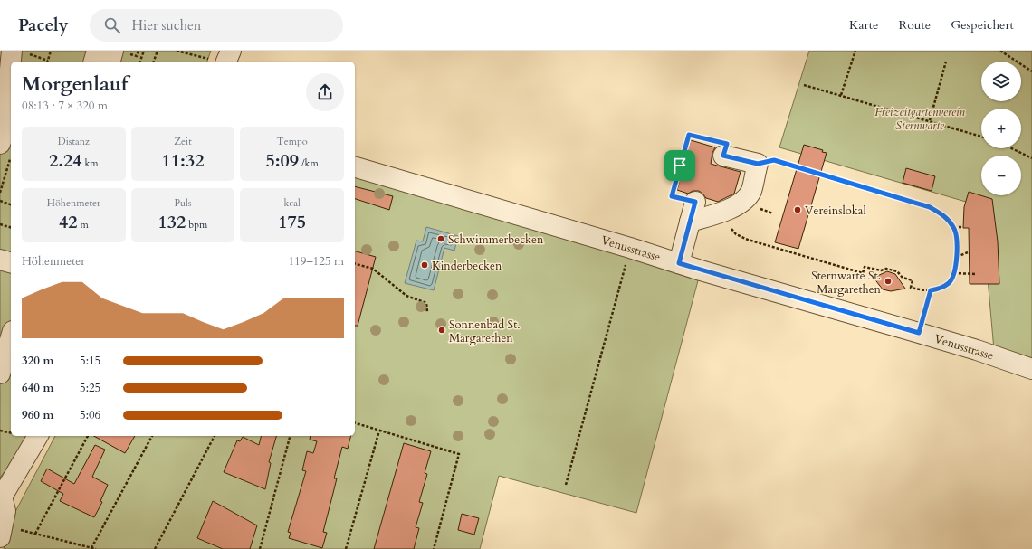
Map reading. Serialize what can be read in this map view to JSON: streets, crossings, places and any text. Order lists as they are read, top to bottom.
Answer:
{
  "streets": {
    "street": ["Venusstrasse"]
  },
  "parks": ["Freizeitgartenverein Sternwarte"],
  "places": [
    "Vereinslokal",
    "Schwimmerbecken",
    "Kinderbecken",
    "Sternwarte St. Margarethen",
    "Sonnenbad St. Margarethen"
  ],
  "page": {
    "header": "Pacely",
    "search": "Hier suchen",
    "nav": ["Karte", "Route", "Gespeichert"],
    "map_buttons": ["+", "−"],
    "heading": ["Morgenlauf", "08:13 · 7 × 320 m"],
    "stats": [
      ["Distanz", "2.24 km"],
      ["Zeit", "11:32"],
      ["Tempo", "5:09 /km"],
      ["Höhenmeter", "42 m"],
      ["Puls", "132 bpm"],
      ["kcal", "175"]
    ],
    "chart": ["Höhenmeter", "119–125 m"],
    "list": [
      {
        "name": "320 m",
        "note": "5:15"
      },
      {
        "name": "640 m",
        "note": "5:25"
      },
      {
        "name": "960 m",
        "note": "5:06"
      }
    ]
  }
}
